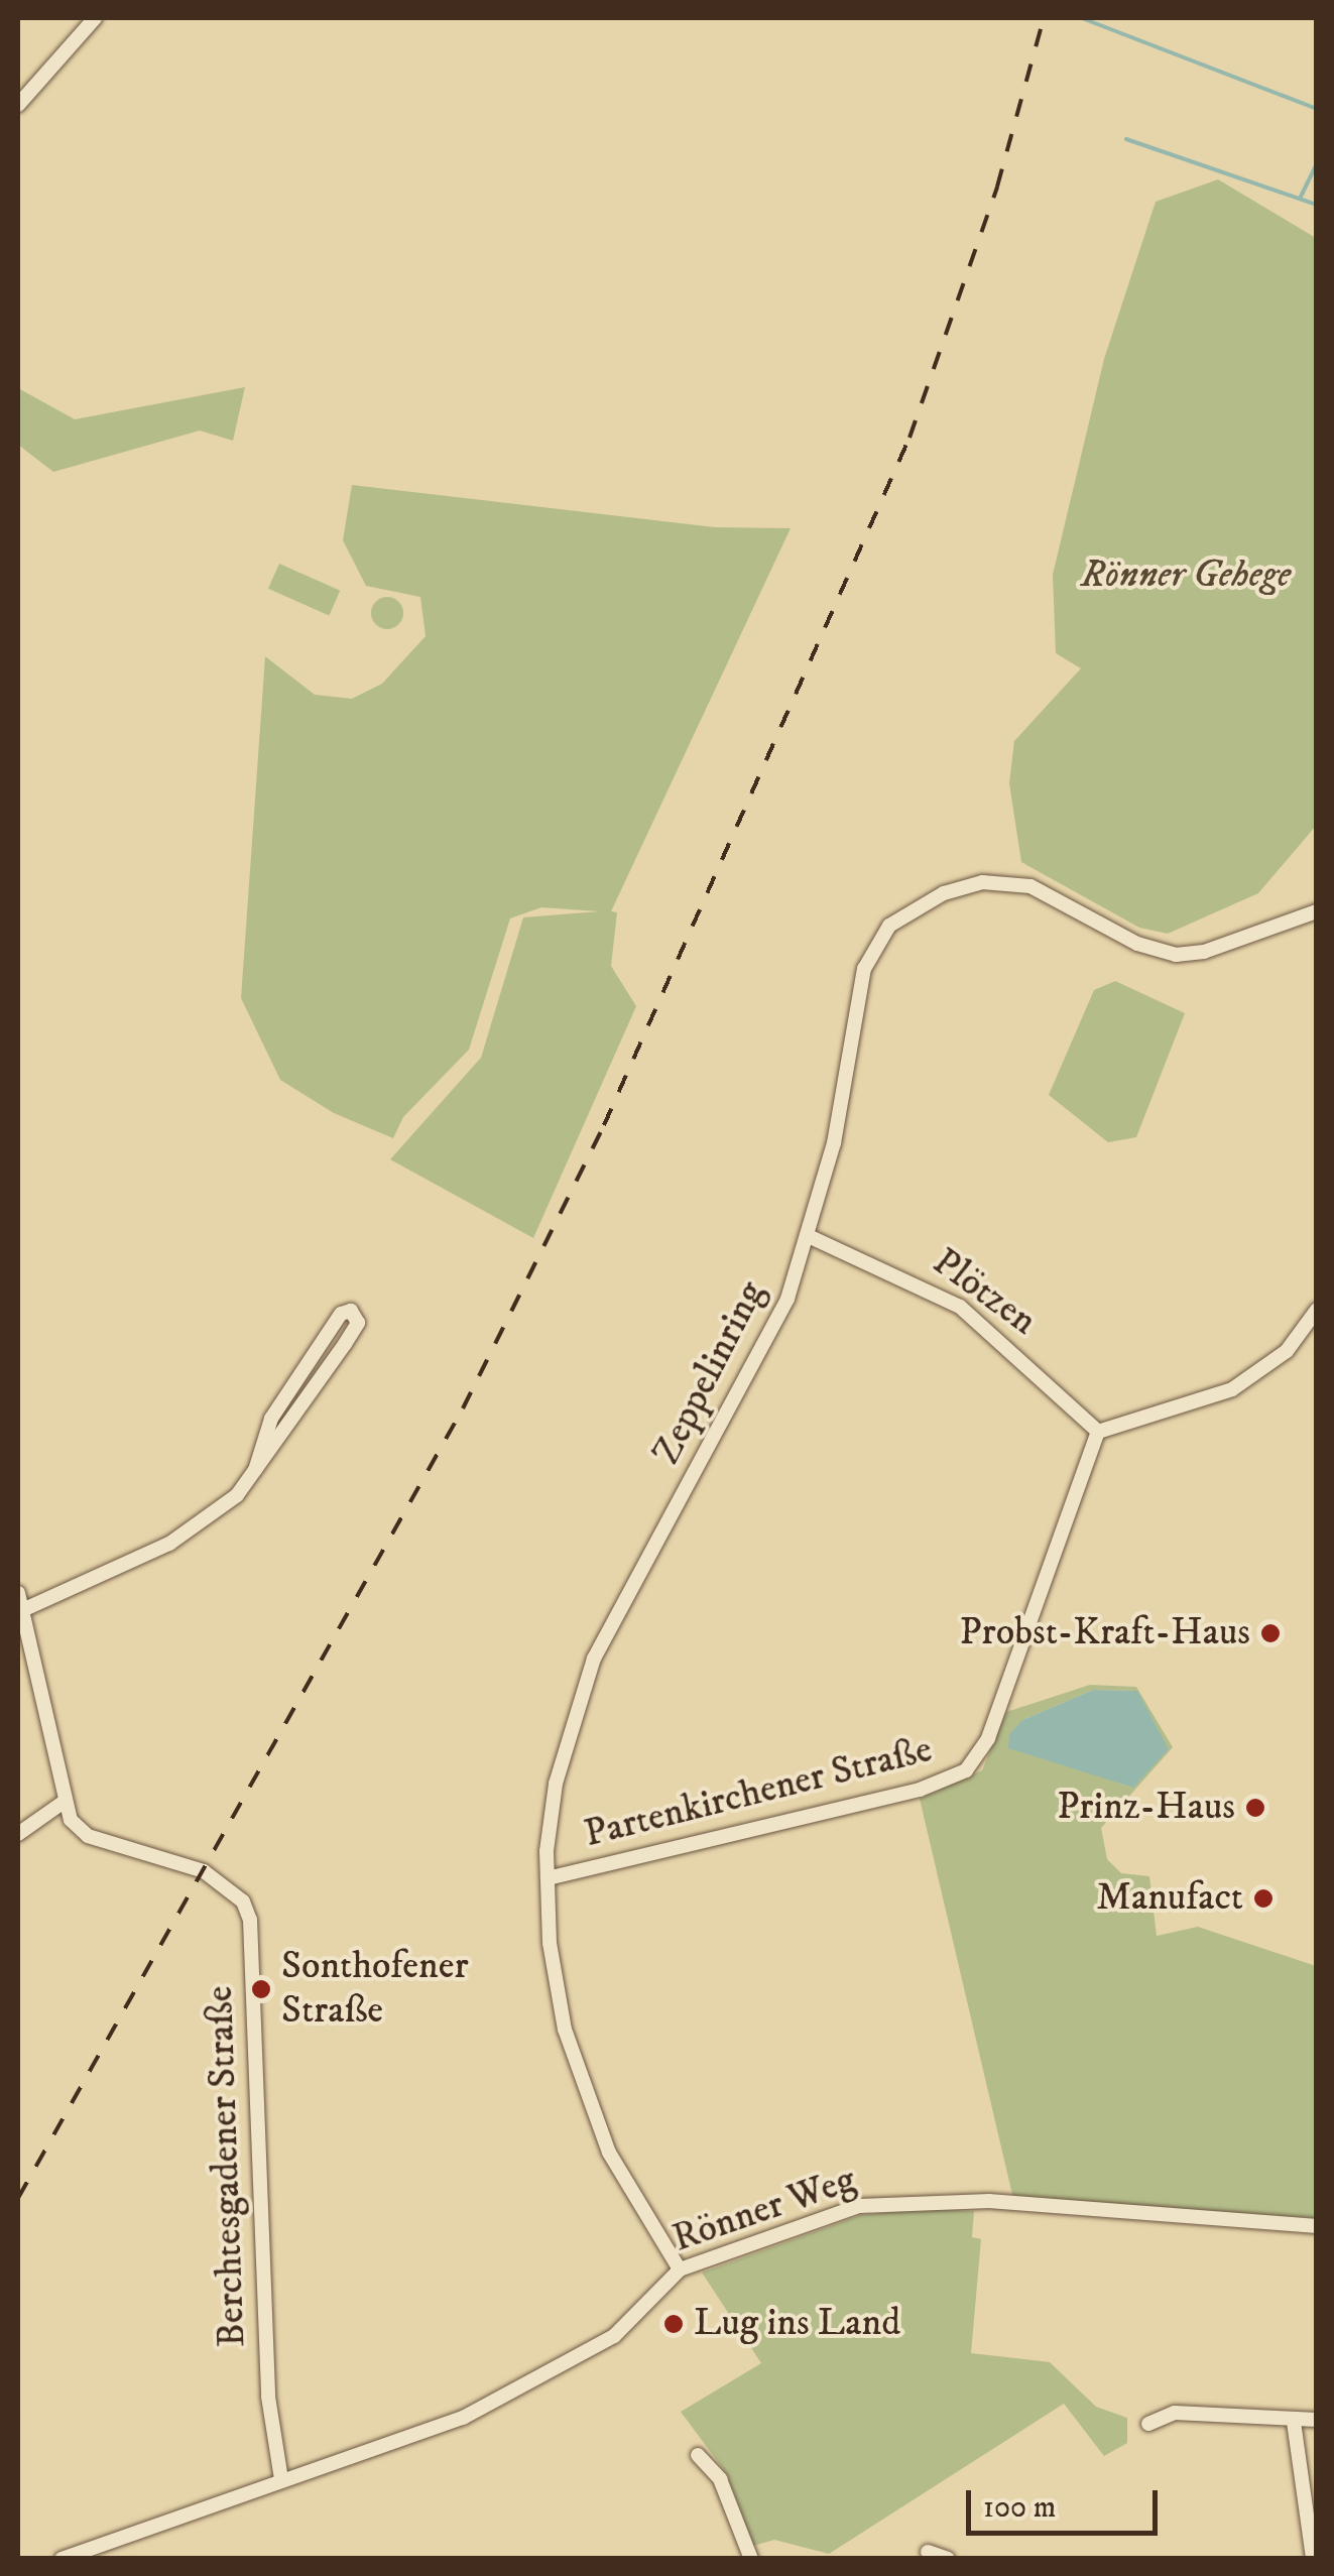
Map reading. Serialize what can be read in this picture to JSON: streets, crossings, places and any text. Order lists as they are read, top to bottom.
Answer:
{
  "streets": {
    "street": [
      "Plötzen",
      "Zeppelinring",
      "Partenkirchener Straße",
      "Berchtesgadener Straße",
      "Rönner Weg"
    ]
  },
  "crossings": [
    ["Plötzen", "Zeppelinring"],
    ["Plötzen", "Partenkirchener Straße"],
    ["Zeppelinring", "Partenkirchener Straße"],
    ["Zeppelinring", "Rönner Weg"],
    ["Berchtesgadener Straße", "Rönner Weg"]
  ],
  "parks": ["Rönner Gehege"],
  "places": [
    "Probst-Kraft-Haus",
    "Prinz-Haus",
    "Manufact",
    "Sonthofener Straße",
    "Lug ins Land"
  ],
  "scale_bar": "100 m"
}
